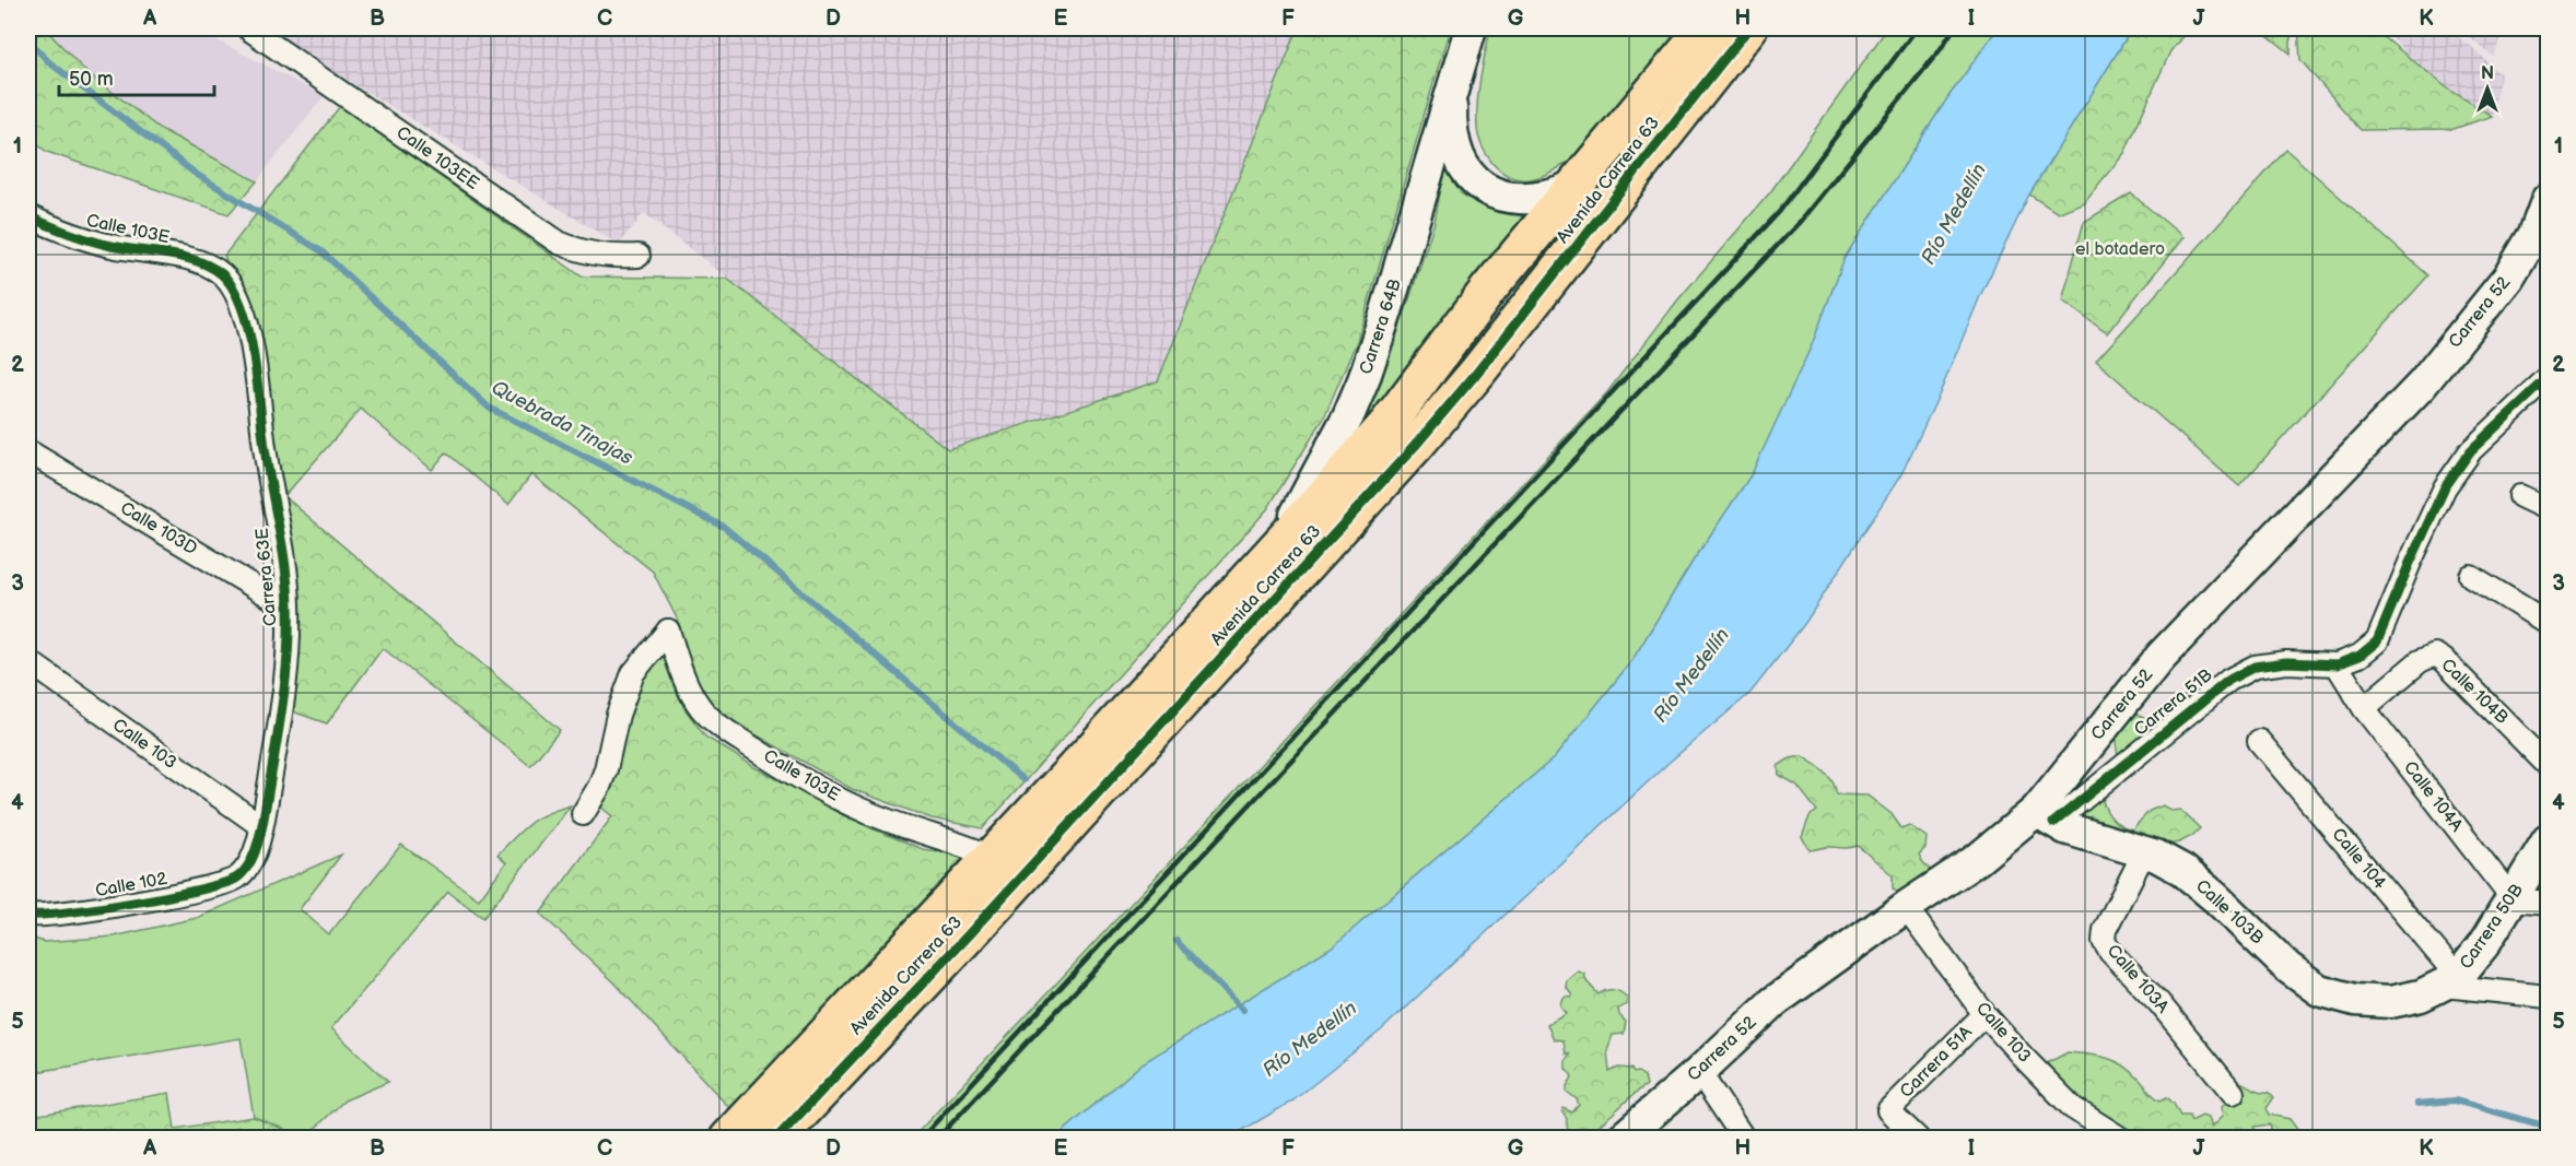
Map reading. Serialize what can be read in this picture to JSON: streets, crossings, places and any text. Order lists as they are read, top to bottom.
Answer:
{
  "streets": {
    "highway": ["Avenida Carrera 63"],
    "main road": [
      "Carrera 52",
      "Carrera 64B",
      "Calle 103B",
      "Carrera 50B"
    ],
    "street": [
      "Calle 103EE",
      "Calle 103E",
      "Calle 103D",
      "Carrera 63E",
      "Calle 104B",
      "Carrera 51B",
      "Calle 103",
      "Calle 104A",
      "Calle 104",
      "Calle 102",
      "Calle 103A",
      "Carrera 51A"
    ]
  },
  "crossings": [
    ["Avenida Carrera 63", "Calle 103E"],
    ["Avenida Carrera 63", "Carrera 64B"],
    ["Calle 103E", "Carrera 63E"],
    ["Carrera 52", "Carrera 51B"],
    ["Carrera 52", "Calle 103"],
    ["Carrera 52", "Calle 103B"],
    ["Calle 103D", "Carrera 63E"],
    ["Carrera 63E", "Calle 103"],
    ["Carrera 63E", "Calle 102"],
    ["Calle 104B", "Calle 104A"],
    ["Carrera 51B", "Calle 104A"],
    ["Carrera 51B", "Calle 103B"],
    ["Calle 103", "Carrera 51A"],
    ["Calle 104A", "Carrera 50B"],
    ["Calle 104", "Calle 103B"],
    ["Calle 104", "Carrera 50B"],
    ["Calle 103B", "Carrera 50B"],
    ["Calle 103B", "Calle 103A"]
  ],
  "water": ["Río Medellín", "Quebrada Tinajas"],
  "parks": ["el botadero"],
  "scale_bar": "50 m",
  "north": "top",
  "grid": {
    "columns": [
      "A",
      "B",
      "C",
      "D",
      "E",
      "F",
      "G",
      "H",
      "I",
      "J",
      "K"
    ],
    "rows": [
      "1",
      "2",
      "3",
      "4",
      "5"
    ]
  }
}
